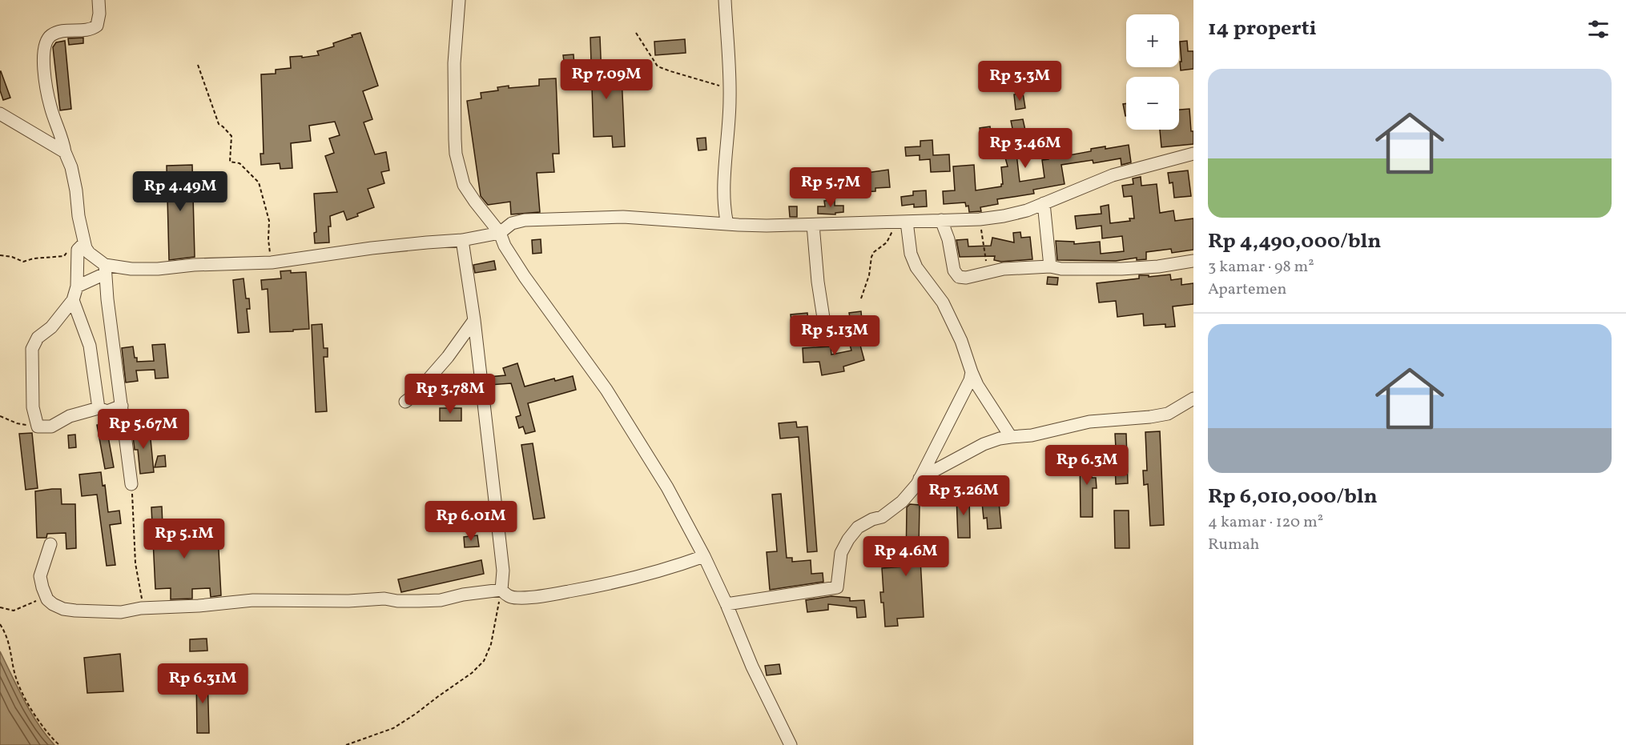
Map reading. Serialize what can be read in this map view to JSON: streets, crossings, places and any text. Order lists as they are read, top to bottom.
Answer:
{
  "page": {
    "heading": "14 properti",
    "map_buttons": ["+", "−"],
    "list": [
      {
        "name": "Rp 4,490,000/bln",
        "note": "3 kamar · 98 m² · Apartemen"
      },
      {
        "name": "Rp 6,010,000/bln",
        "note": "4 kamar · 120 m² · Rumah"
      }
    ],
    "price": [
      "Rp 7.09M",
      "Rp 3.3M",
      "Rp 3.46M",
      "Rp 5.7M",
      "Rp 4.49M",
      "Rp 5.13M",
      "Rp 3.78M",
      "Rp 5.67M",
      "Rp 6.3M",
      "Rp 3.26M",
      "Rp 6.01M",
      "Rp 5.1M",
      "Rp 4.6M",
      "Rp 6.31M"
    ]
  }
}
